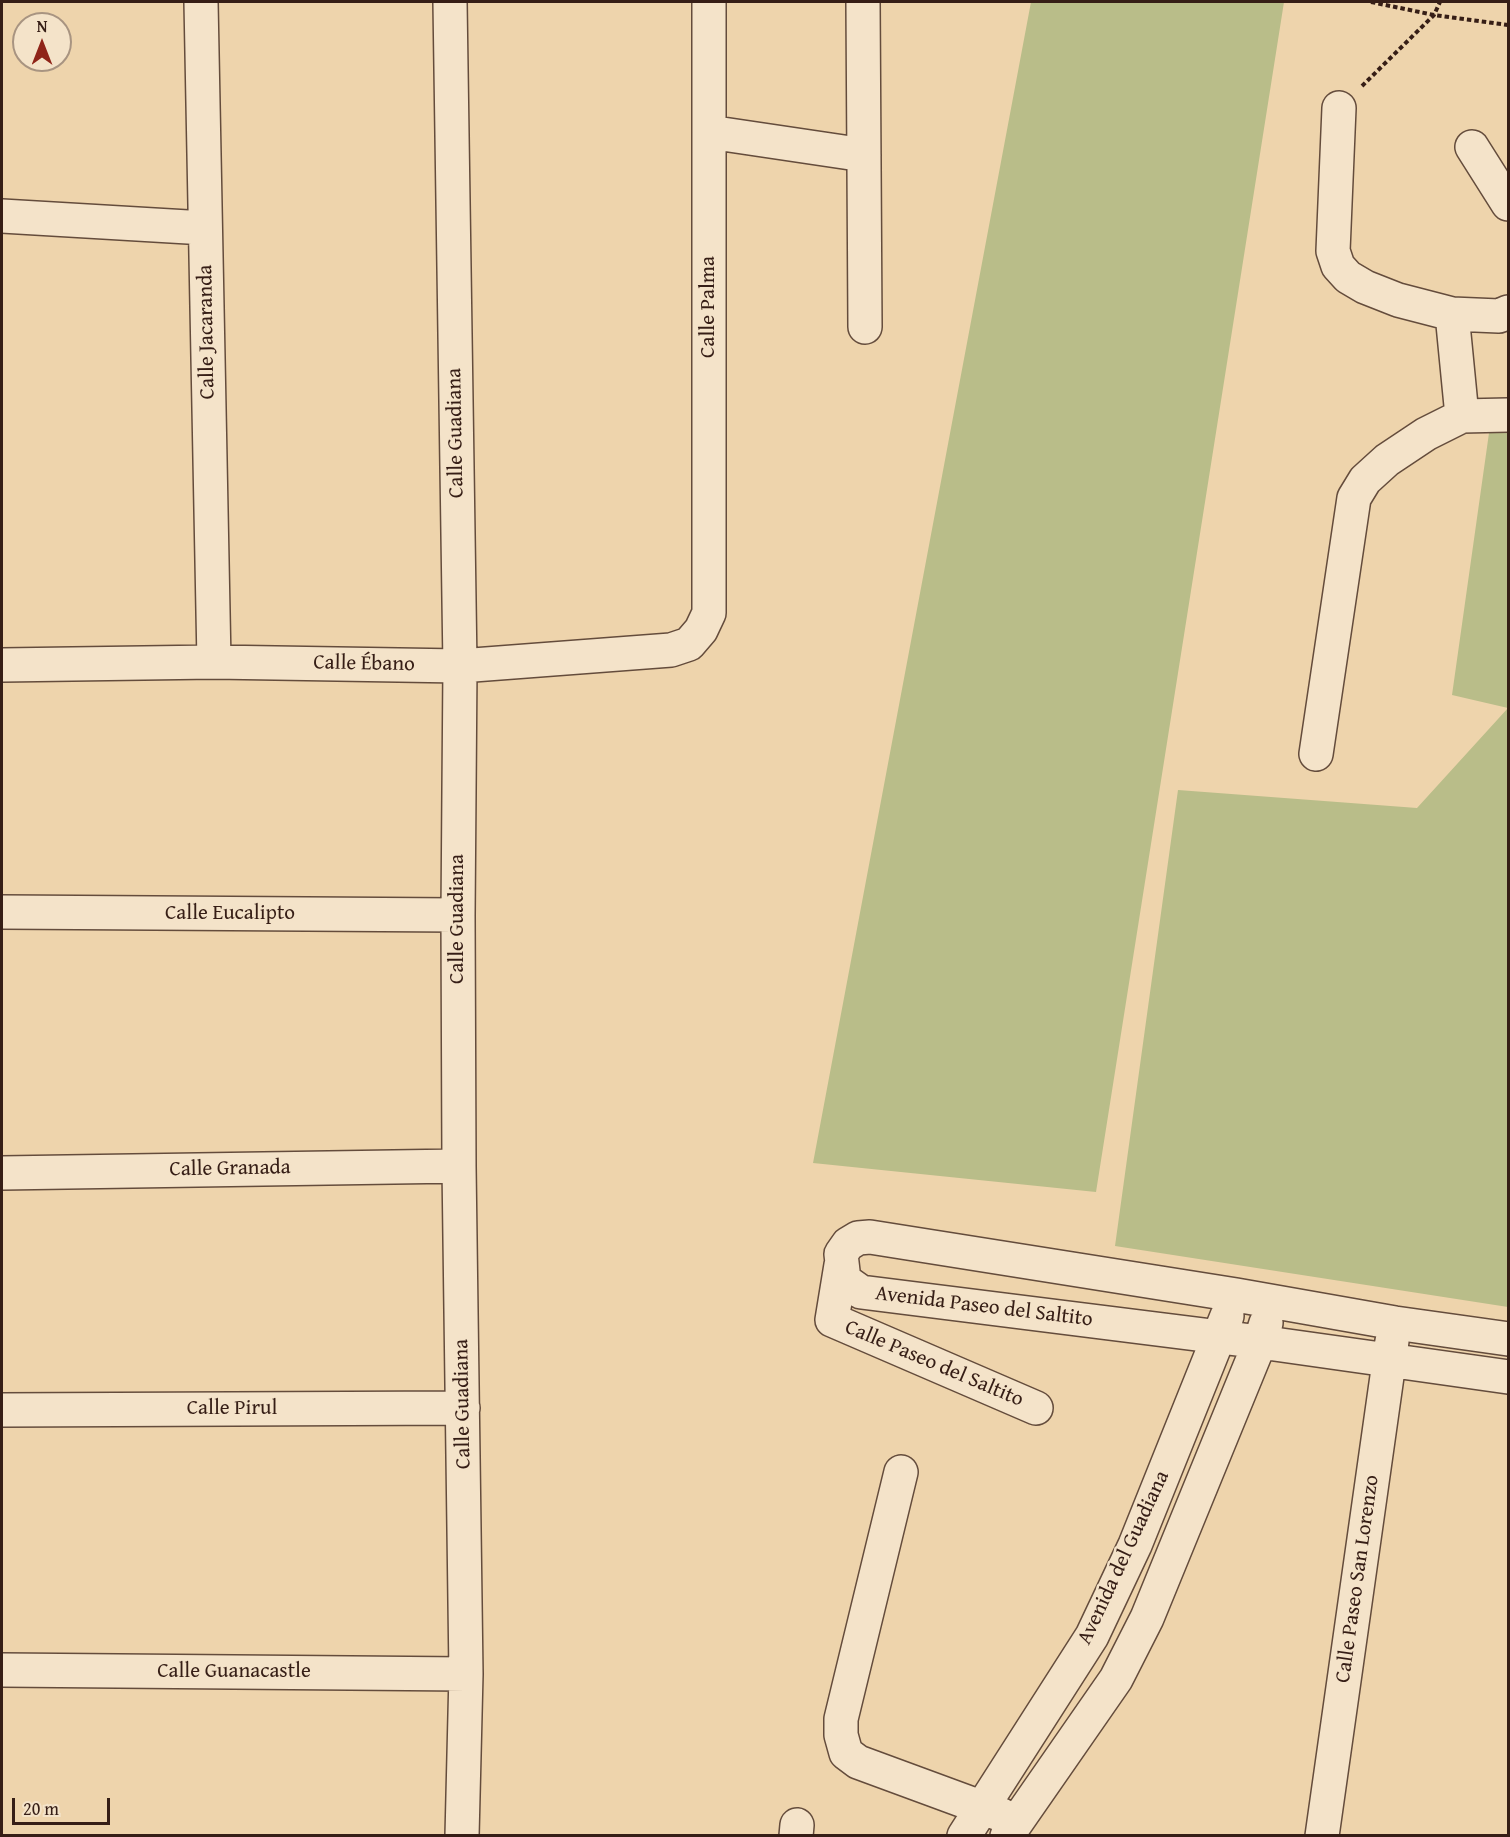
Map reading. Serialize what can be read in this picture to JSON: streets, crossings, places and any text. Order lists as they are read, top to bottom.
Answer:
{
  "streets": {
    "street": [
      "Calle Palma",
      "Calle Jacaranda",
      "Calle Guadiana",
      "Calle Ébano",
      "Calle Eucalipto",
      "Calle Granada",
      "Avenida Paseo del Saltito",
      "Calle Paseo del Saltito",
      "Calle Pirul",
      "Avenida del Guadiana",
      "Calle Paseo San Lorenzo",
      "Calle Guanacastle"
    ]
  },
  "crossings": [
    ["Calle Palma", "Calle Ébano"],
    ["Calle Jacaranda", "Calle Ébano"],
    ["Calle Guadiana", "Calle Ébano"],
    ["Calle Guadiana", "Calle Eucalipto"],
    ["Calle Guadiana", "Calle Granada"],
    ["Calle Guadiana", "Calle Pirul"],
    ["Calle Guadiana", "Calle Guanacastle"],
    ["Avenida Paseo del Saltito", "Calle Paseo del Saltito"],
    ["Avenida Paseo del Saltito", "Avenida del Guadiana"],
    ["Avenida Paseo del Saltito", "Calle Paseo San Lorenzo"]
  ],
  "scale_bar": "20 m",
  "north": "top"
}
